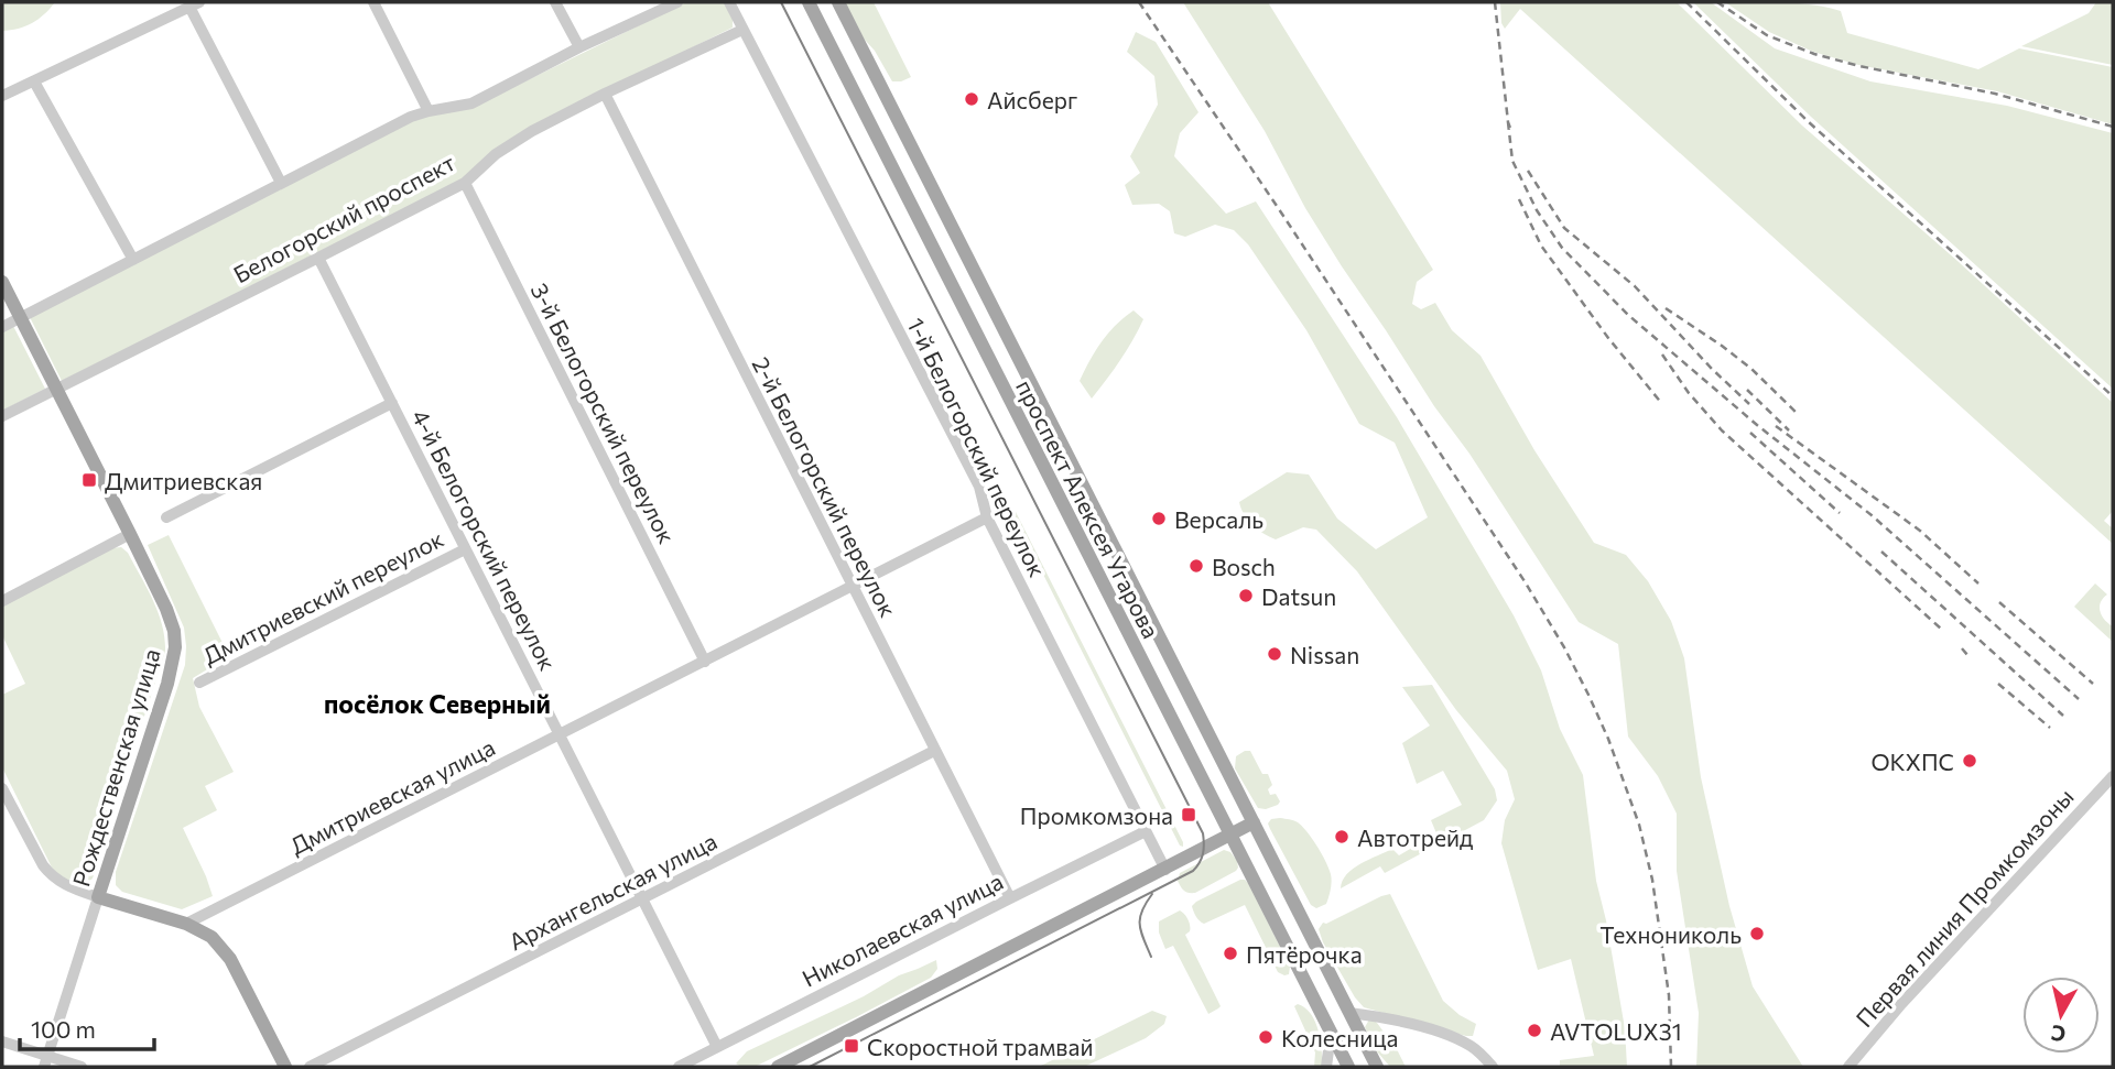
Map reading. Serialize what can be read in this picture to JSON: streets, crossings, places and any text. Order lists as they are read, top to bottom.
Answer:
{
  "streets": {
    "main road": ["проспект Алексея Угарова", "Рождественская улица"],
    "street": [
      "Белогорский проспект",
      "3-й Белогорский переулок",
      "1-й Белогорский переулок",
      "2-й Белогорский переулок",
      "4-й Белогорский переулок",
      "Дмитриевский переулок",
      "Дмитриевская улица",
      "Архангельская улица",
      "Первая линия Промкомзоны",
      "Николаевская улица"
    ]
  },
  "crossings": [
    ["Белогорский проспект", "3-й Белогорский переулок"],
    ["Белогорский проспект", "1-й Белогорский переулок"],
    ["Белогорский проспект", "2-й Белогорский переулок"],
    ["Белогорский проспект", "4-й Белогорский переулок"],
    ["Белогорский проспект", "Рождественская улица"],
    ["3-й Белогорский переулок", "Дмитриевская улица"],
    ["1-й Белогорский переулок", "Дмитриевская улица"],
    ["1-й Белогорский переулок", "Николаевская улица"],
    ["2-й Белогорский переулок", "Дмитриевская улица"],
    ["2-й Белогорский переулок", "Архангельская улица"],
    ["2-й Белогорский переулок", "Николаевская улица"],
    ["4-й Белогорский переулок", "Дмитриевский переулок"],
    ["4-й Белогорский переулок", "Дмитриевская улица"],
    ["4-й Белогорский переулок", "Архангельская улица"],
    ["4-й Белогорский переулок", "Николаевская улица"]
  ],
  "districts": ["посёлок Северный"],
  "places": {
    "other": [
      "Айсберг",
      "Версаль",
      "Bosch",
      "Datsun",
      "Nissan",
      "ОКХПС",
      "Автотрейд",
      "Технониколь",
      "Пятёрочка",
      "AVTOLUX31",
      "Колесница"
    ],
    "transit": ["Дмитриевская", "Промкомзона", "Скоростной трамвай"]
  },
  "scale_bar": "100 m",
  "north": "bottom"
}
